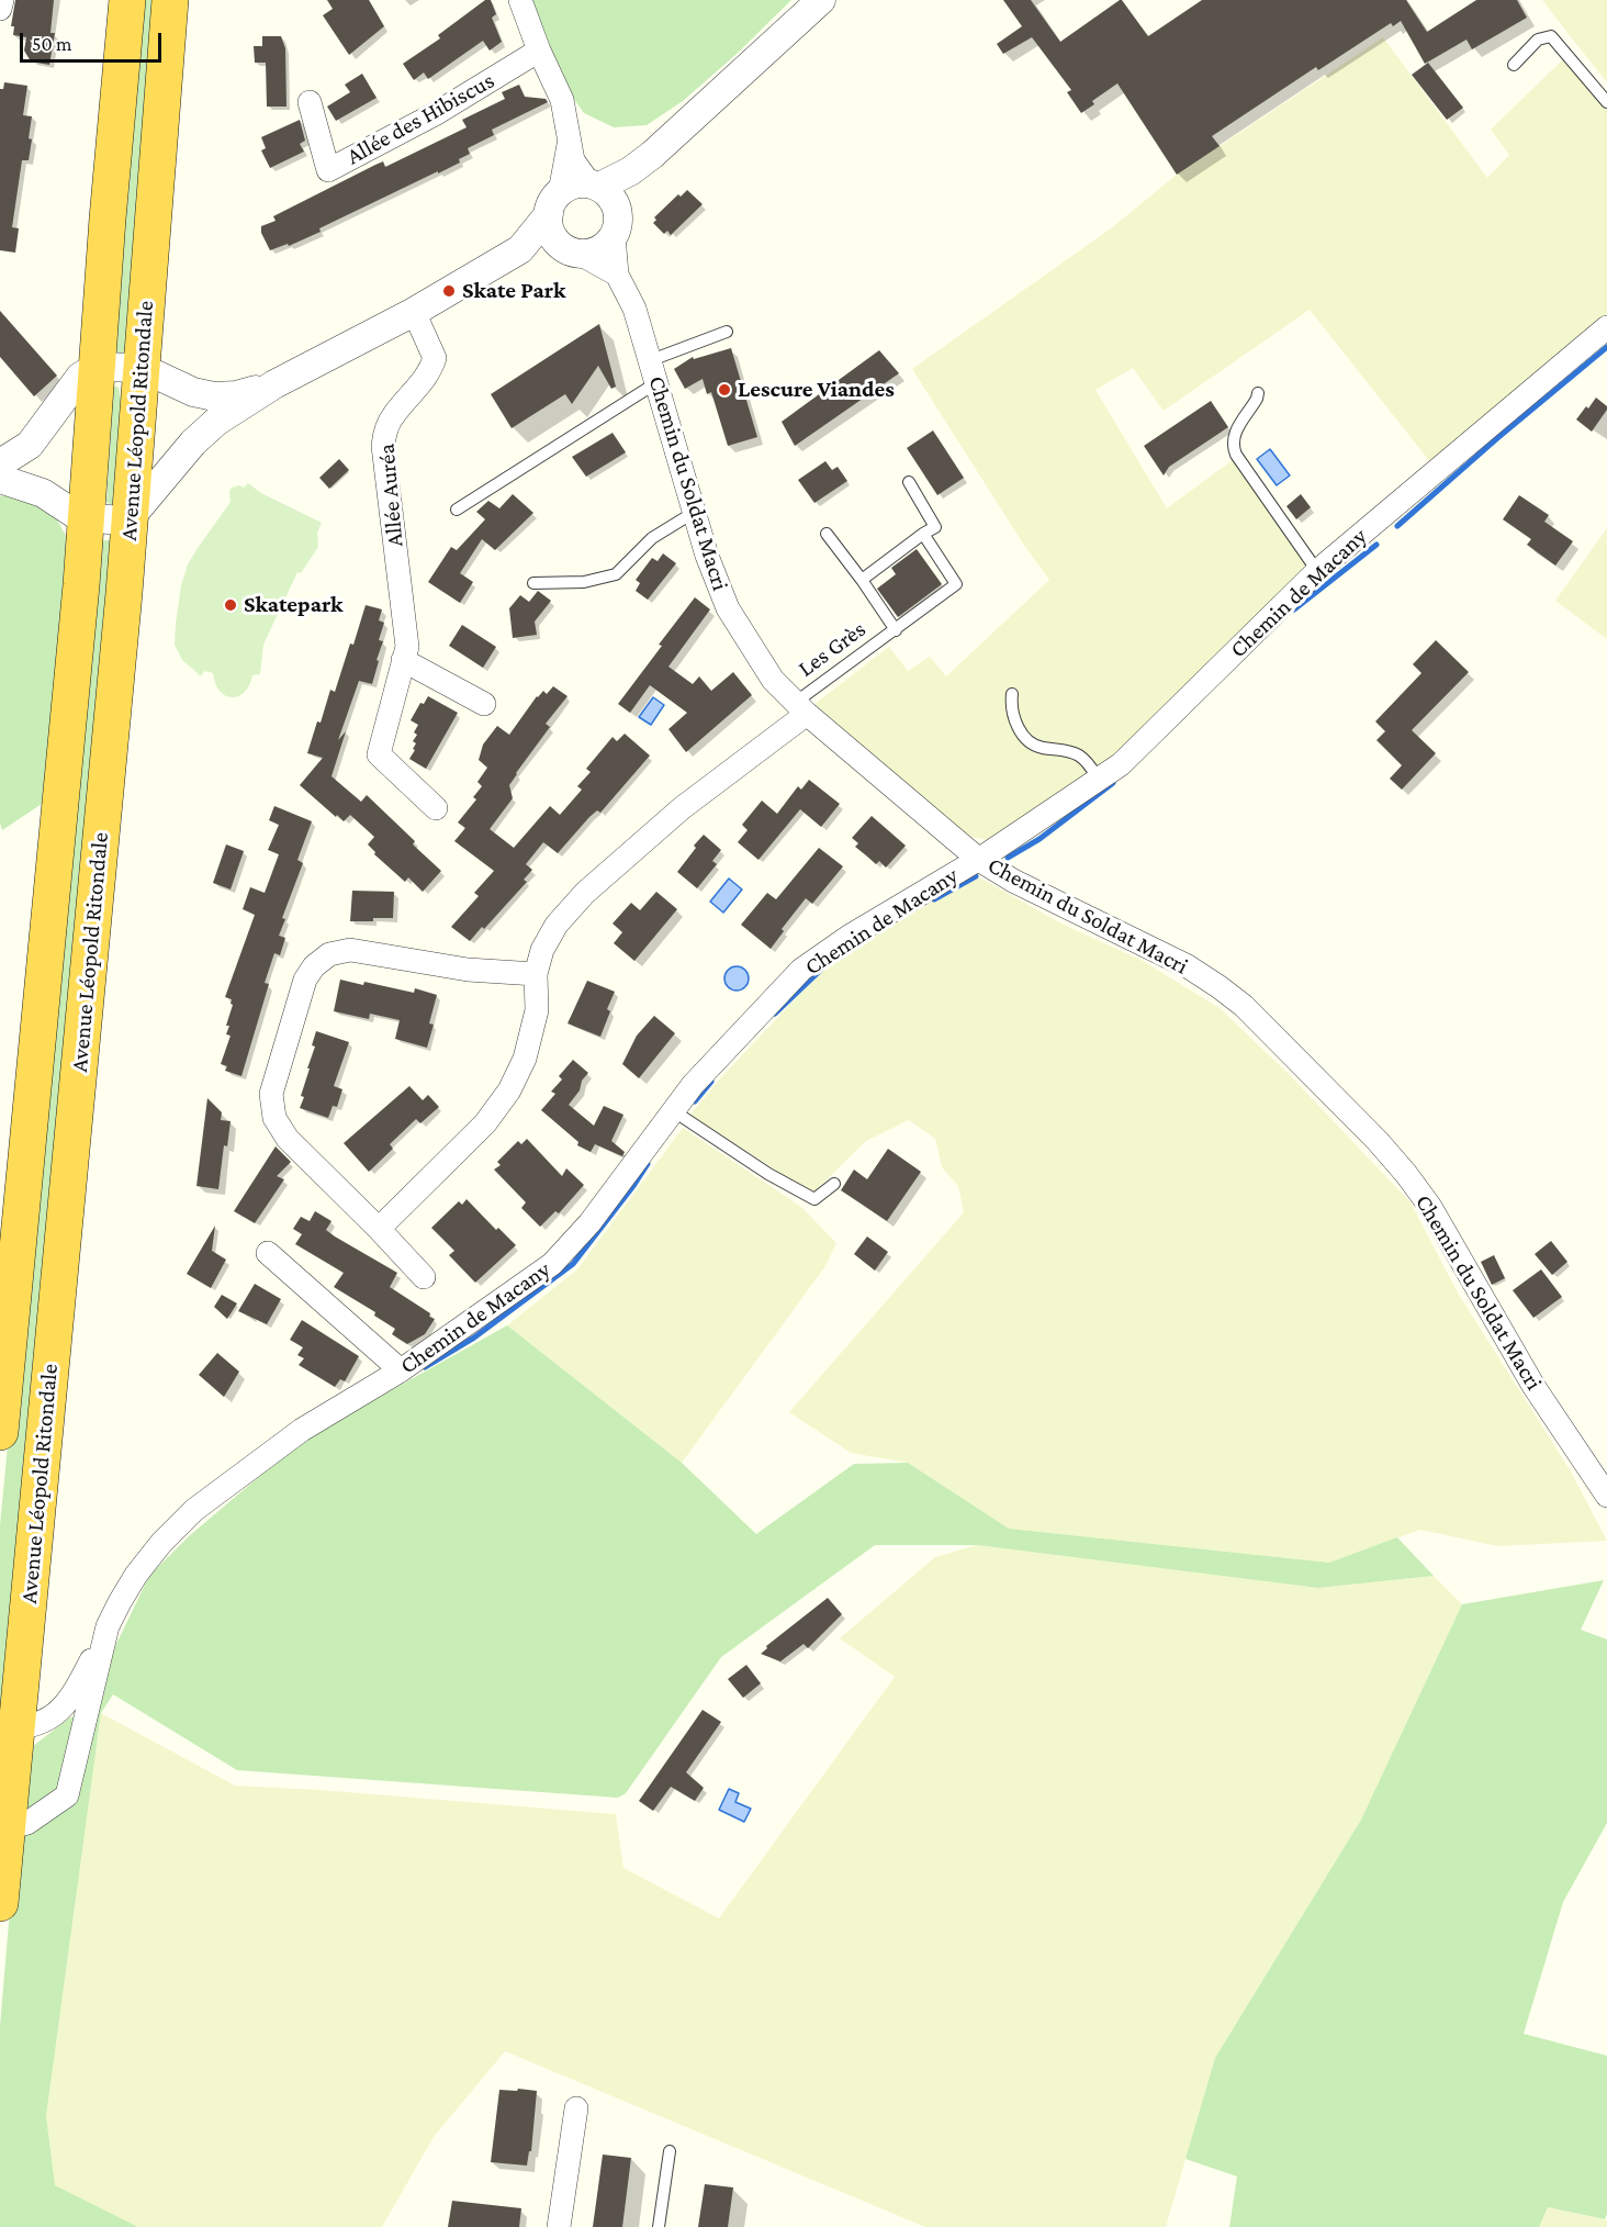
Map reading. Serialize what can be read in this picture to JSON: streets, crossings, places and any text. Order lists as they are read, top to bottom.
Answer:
{
  "streets": {
    "highway": ["Avenue Léopold Ritondale"],
    "street": [
      "Allée des Hibiscus",
      "Chemin du Soldat Macri",
      "Allée Auréa",
      "Chemin de Macany"
    ],
    "lane": ["Les Grès"]
  },
  "crossings": [
    ["Avenue Léopold Ritondale", "Chemin de Macany"],
    ["Chemin du Soldat Macri", "Chemin de Macany"],
    ["Chemin du Soldat Macri", "Les Grès"]
  ],
  "places": ["Skate Park", "Lescure Viandes", "Skatepark"],
  "scale_bar": "50 m"
}
